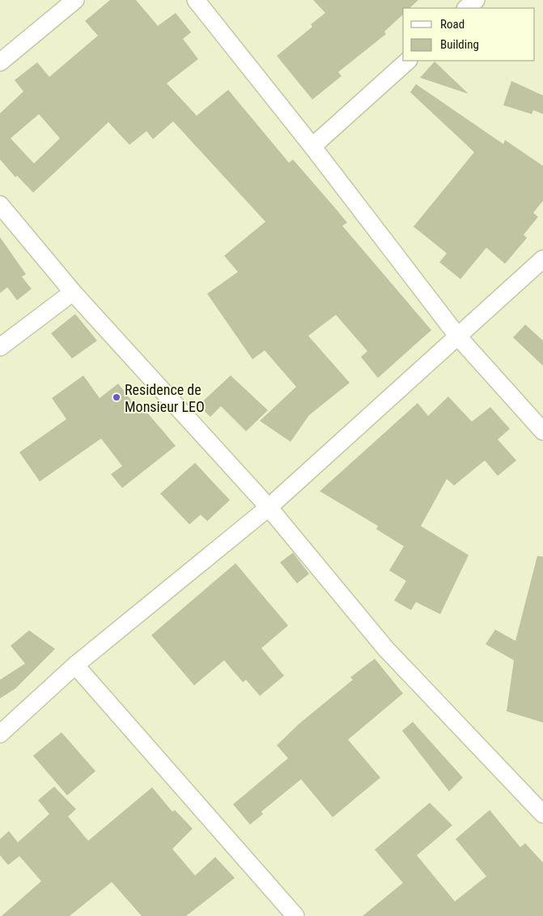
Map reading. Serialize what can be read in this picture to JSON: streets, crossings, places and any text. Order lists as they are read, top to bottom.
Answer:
{
  "places": ["Residence de Monsieur LEO"],
  "legend": ["Road", "Building"]
}
